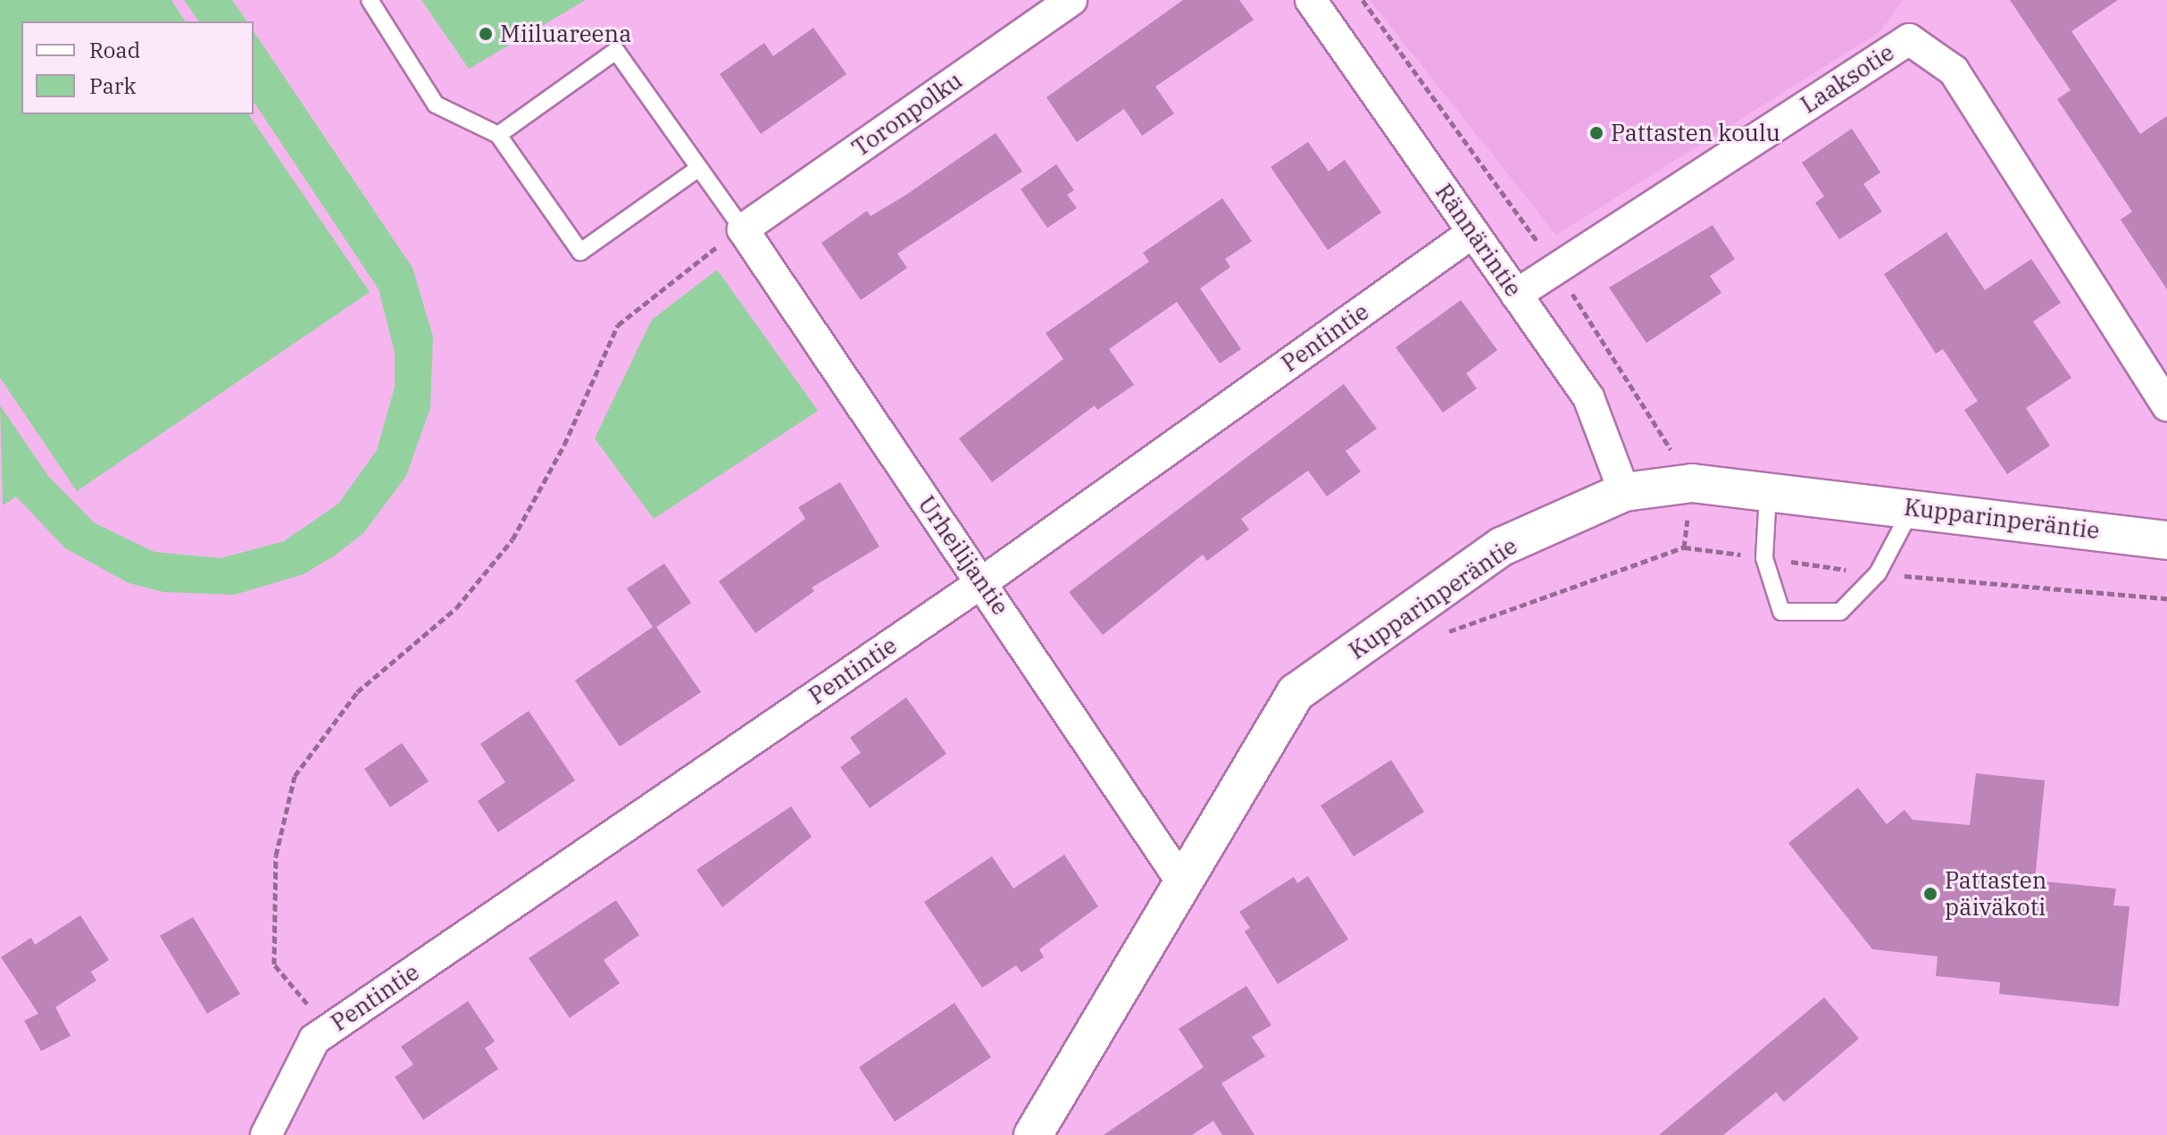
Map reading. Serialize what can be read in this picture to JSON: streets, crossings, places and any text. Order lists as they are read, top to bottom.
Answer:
{
  "streets": {
    "street": [
      "Laaksotie",
      "Toronpolku",
      "Rännärintie",
      "Pentintie",
      "Kupparinperäntie",
      "Urheilijantie"
    ]
  },
  "crossings": [
    ["Laaksotie", "Rännärintie"],
    ["Toronpolku", "Urheilijantie"],
    ["Rännärintie", "Pentintie"],
    ["Rännärintie", "Kupparinperäntie"],
    ["Pentintie", "Urheilijantie"],
    ["Kupparinperäntie", "Urheilijantie"]
  ],
  "places": ["Miiluareena", "Pattasten koulu", "Pattasten päiväkoti"],
  "legend": ["Road", "Park"]
}
